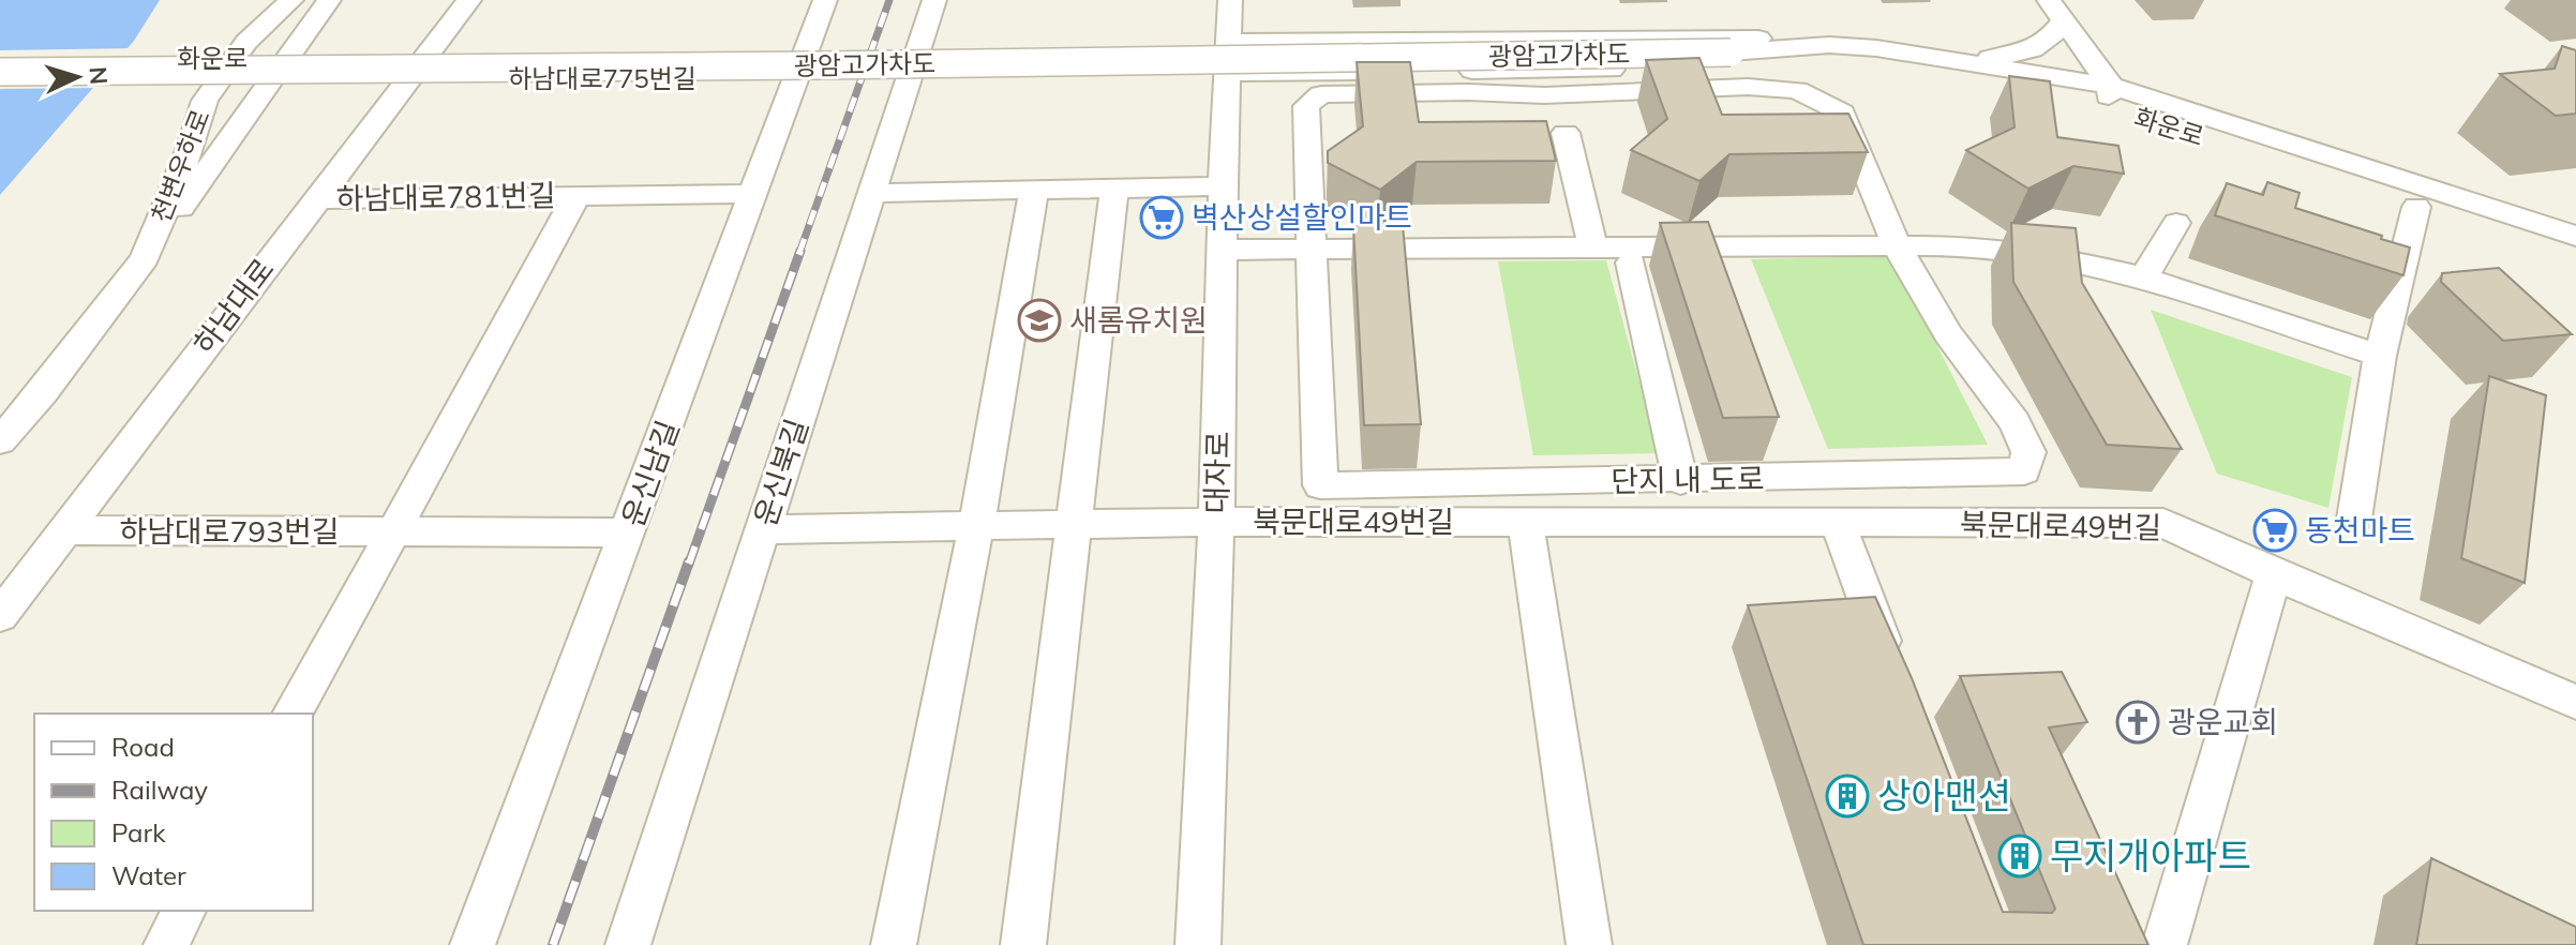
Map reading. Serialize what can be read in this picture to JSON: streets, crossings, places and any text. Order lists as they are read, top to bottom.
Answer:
{
  "streets": {
    "street": [
      "광암고가차도",
      "화운로",
      "하남대로775번길",
      "천변우하로",
      "하남대로781번길",
      "하남대로",
      "운신북길",
      "대자로",
      "운신남길",
      "단지 내 도로",
      "북문대로49번길",
      "하남대로793번길"
    ]
  },
  "crossings": [
    ["광암고가차도", "화운로"],
    ["화운로", "하남대로775번길"],
    ["화운로", "천변우하로"],
    ["화운로", "하남대로"],
    ["하남대로775번길", "하남대로"],
    ["하남대로775번길", "운신남길"],
    ["하남대로781번길", "하남대로"],
    ["하남대로781번길", "운신남길"],
    ["하남대로781번길", "하남대로793번길"],
    ["하남대로", "하남대로793번길"],
    ["운신북길", "북문대로49번길"],
    ["대자로", "북문대로49번길"],
    ["운신남길", "하남대로793번길"]
  ],
  "places": {
    "supermarket": ["벽산상설할인마트", "동천마트"],
    "school or university": ["새롬유치원"],
    "church": ["광운교회"],
    "building": ["상아맨션", "무지개아파트"]
  },
  "legend": [
    "Road",
    "Railway",
    "Park",
    "Water"
  ],
  "north": "right"
}
